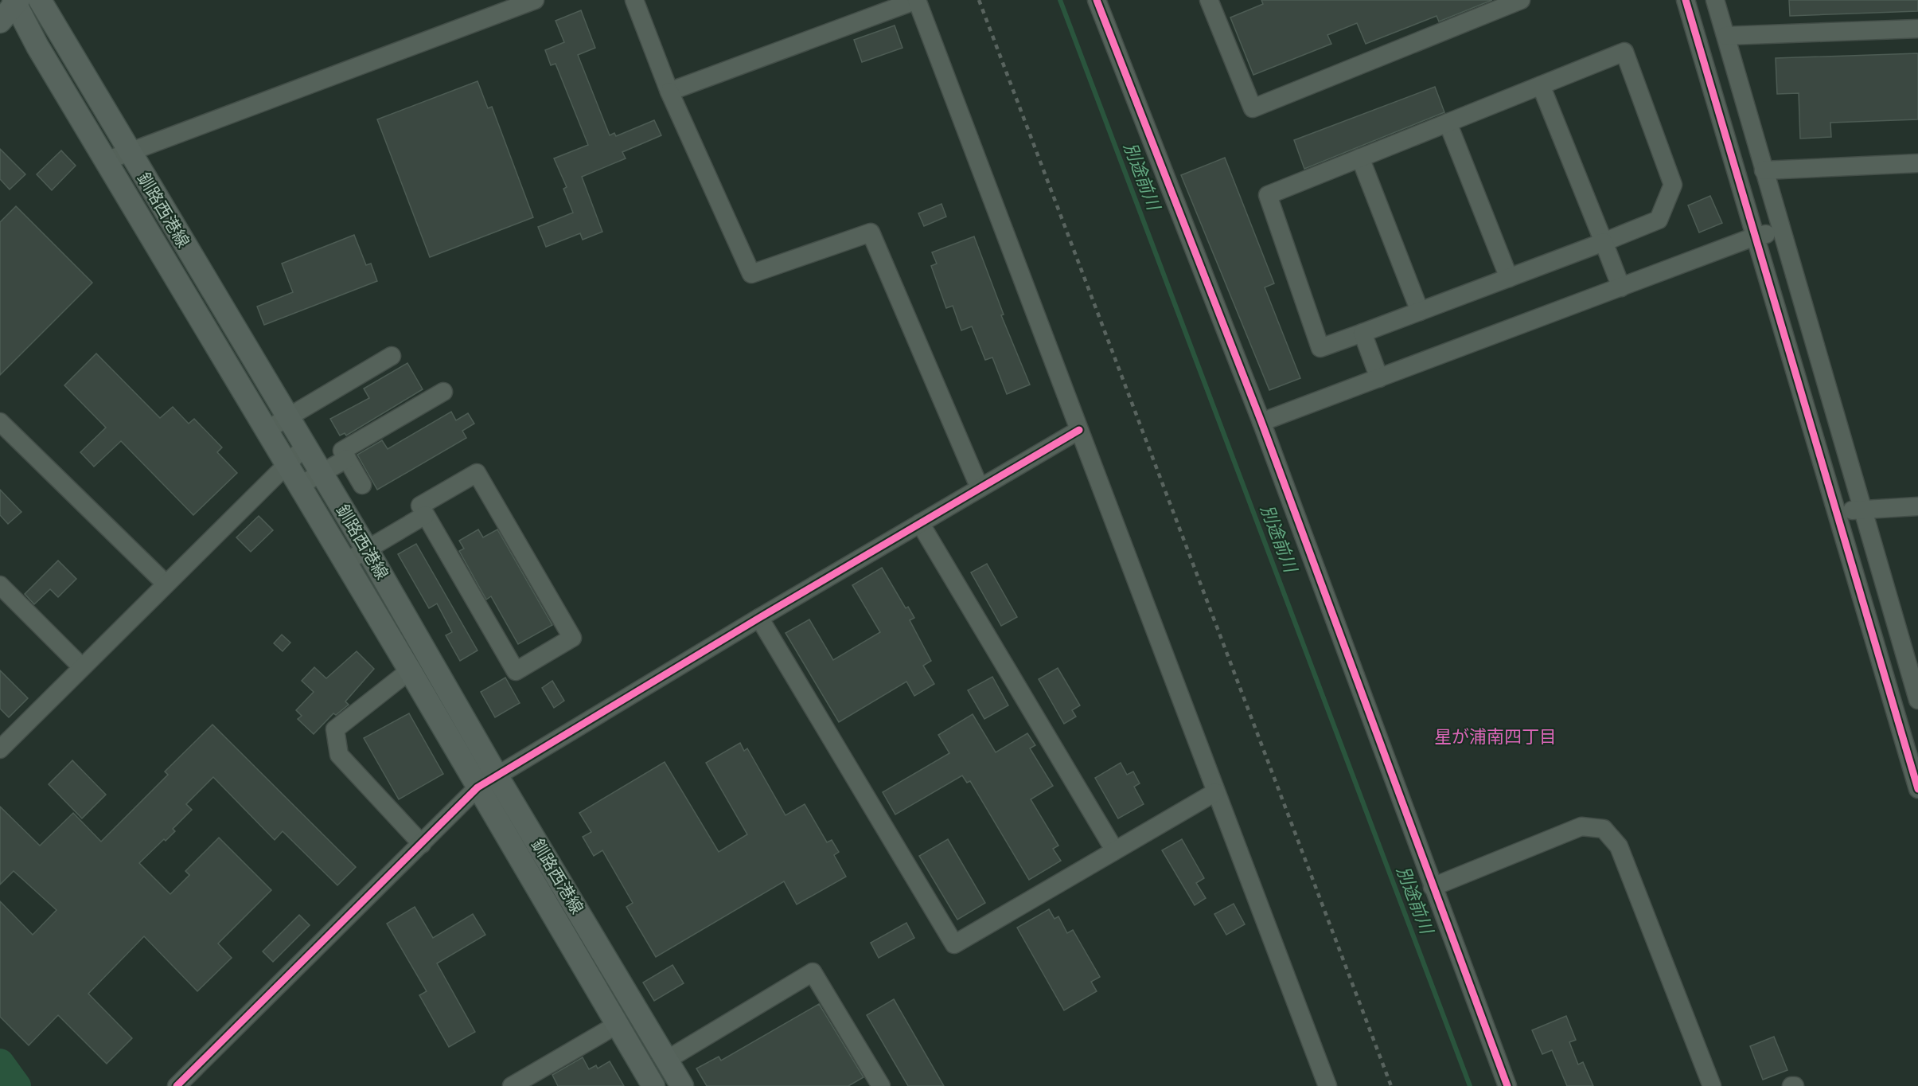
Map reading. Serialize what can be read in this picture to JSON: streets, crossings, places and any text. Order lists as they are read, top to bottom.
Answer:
{
  "streets": {
    "main road": ["釧路西港線"]
  },
  "districts": ["星が浦南四丁目"],
  "water": ["別途前川"]
}
